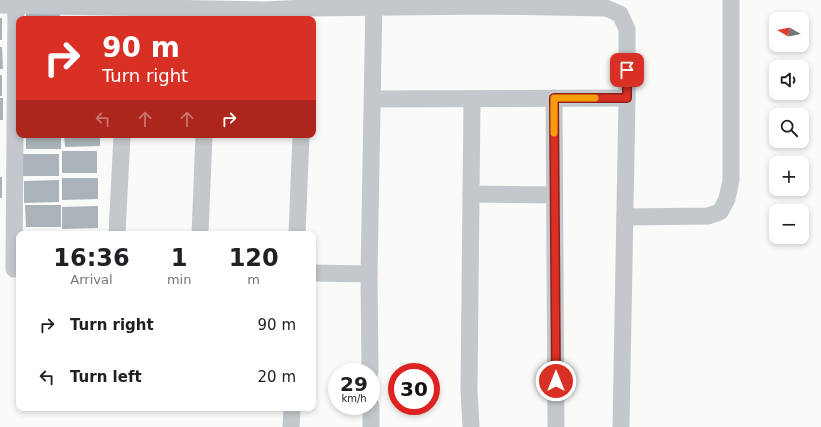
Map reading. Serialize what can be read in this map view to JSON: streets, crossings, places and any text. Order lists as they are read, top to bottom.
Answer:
{
  "north": "left",
  "page": {
    "map_buttons": ["+", "−"],
    "turn": ["90 m", "Turn right"],
    "eta": [
      "16:36",
      "Arrival",
      "1",
      "min",
      "120",
      "m"
    ],
    "list": [
      {
        "name": "Turn right",
        "value": "90 m"
      },
      {
        "name": "Turn left",
        "value": "20 m"
      }
    ],
    "speed": "29 km/h",
    "limit": "30"
  }
}
